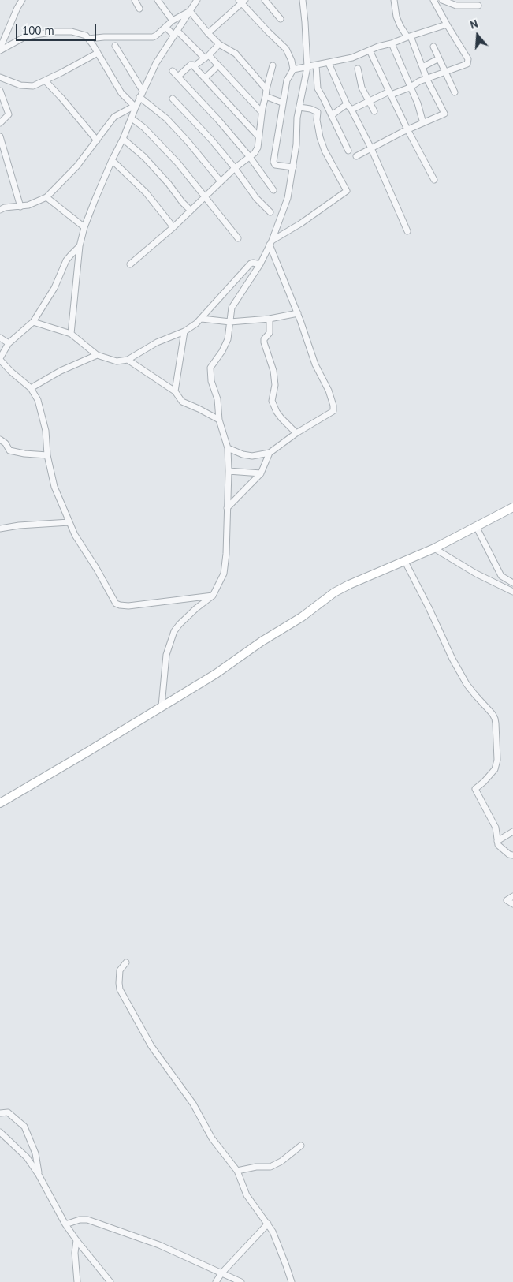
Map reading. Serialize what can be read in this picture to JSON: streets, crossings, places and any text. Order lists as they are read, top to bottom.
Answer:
{
  "scale_bar": "100 m",
  "north": "top"
}
